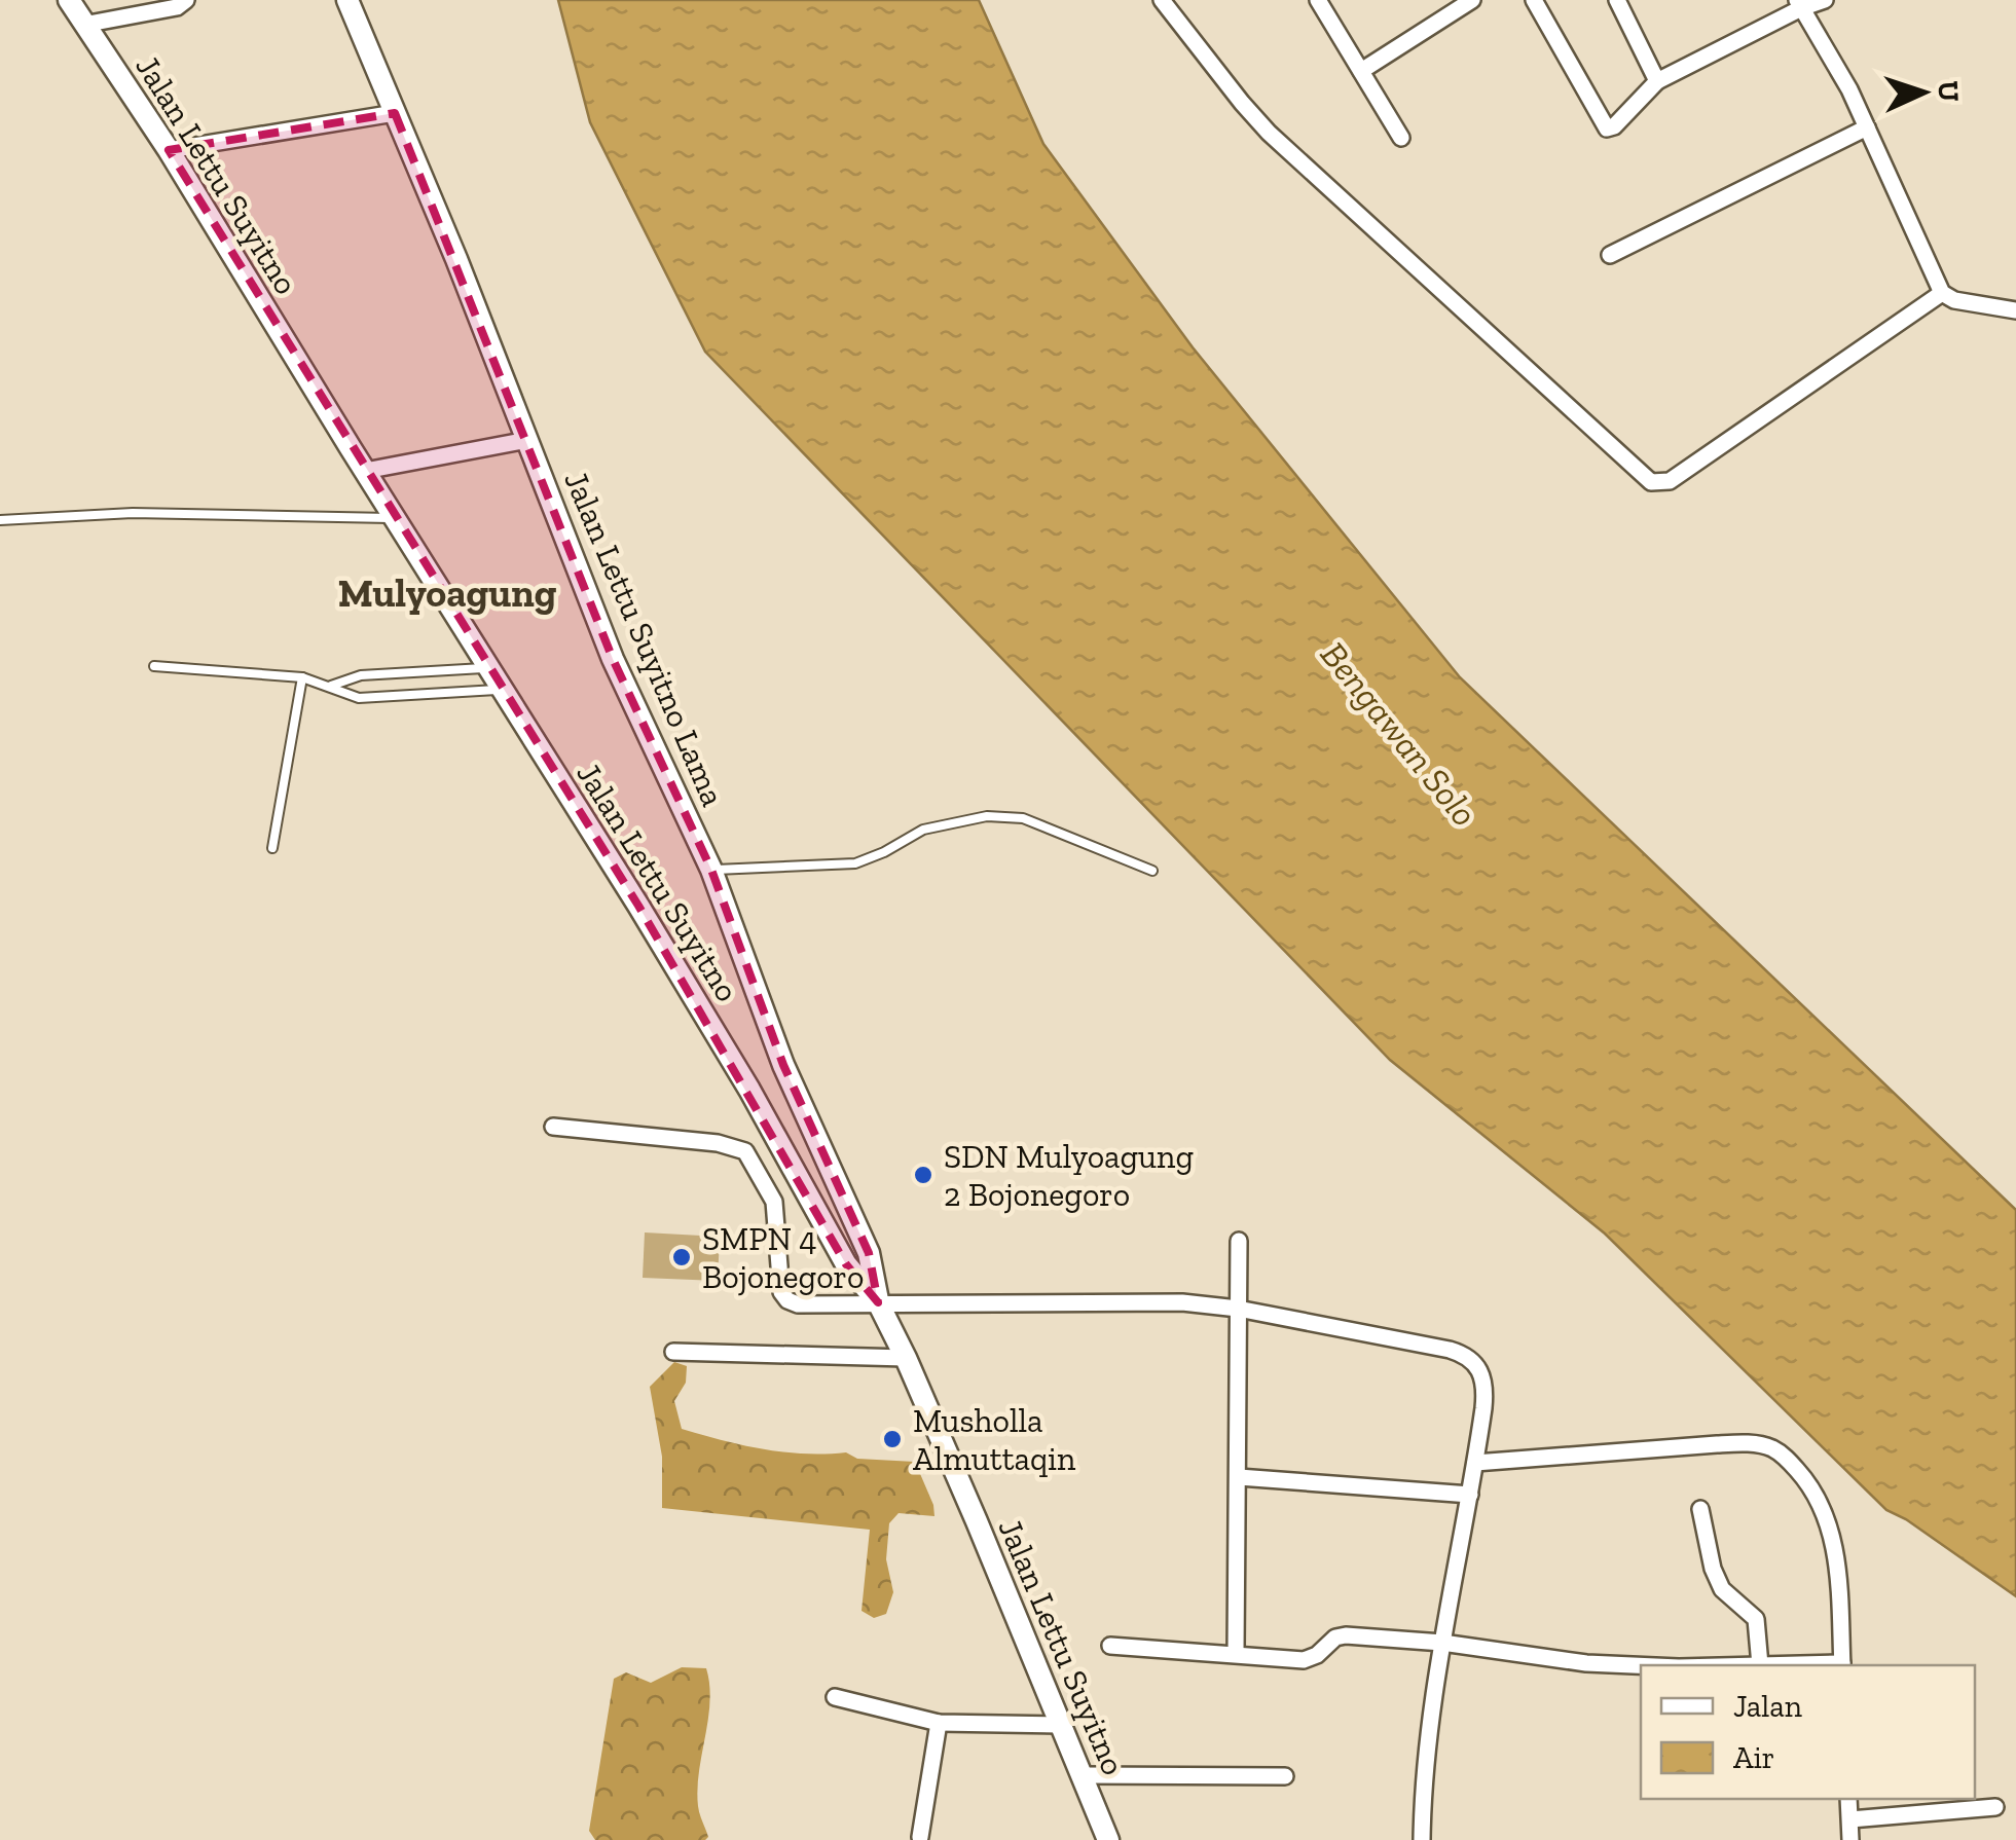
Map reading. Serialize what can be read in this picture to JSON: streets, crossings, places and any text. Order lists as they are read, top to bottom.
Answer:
{
  "streets": {
    "main road": ["Jalan Lettu Suyitno", "Jalan Lettu Suyitno Lama"]
  },
  "crossings": [
    ["Jalan Lettu Suyitno", "Jalan Lettu Suyitno Lama"]
  ],
  "districts": ["Mulyoagung"],
  "water": ["Bengawan Solo"],
  "places": ["SDN Mulyoagung 2 Bojonegoro", "SMPN 4 Bojonegoro", "Musholla Almuttaqin"],
  "legend": ["Jalan", "Air"],
  "north": "right"
}
